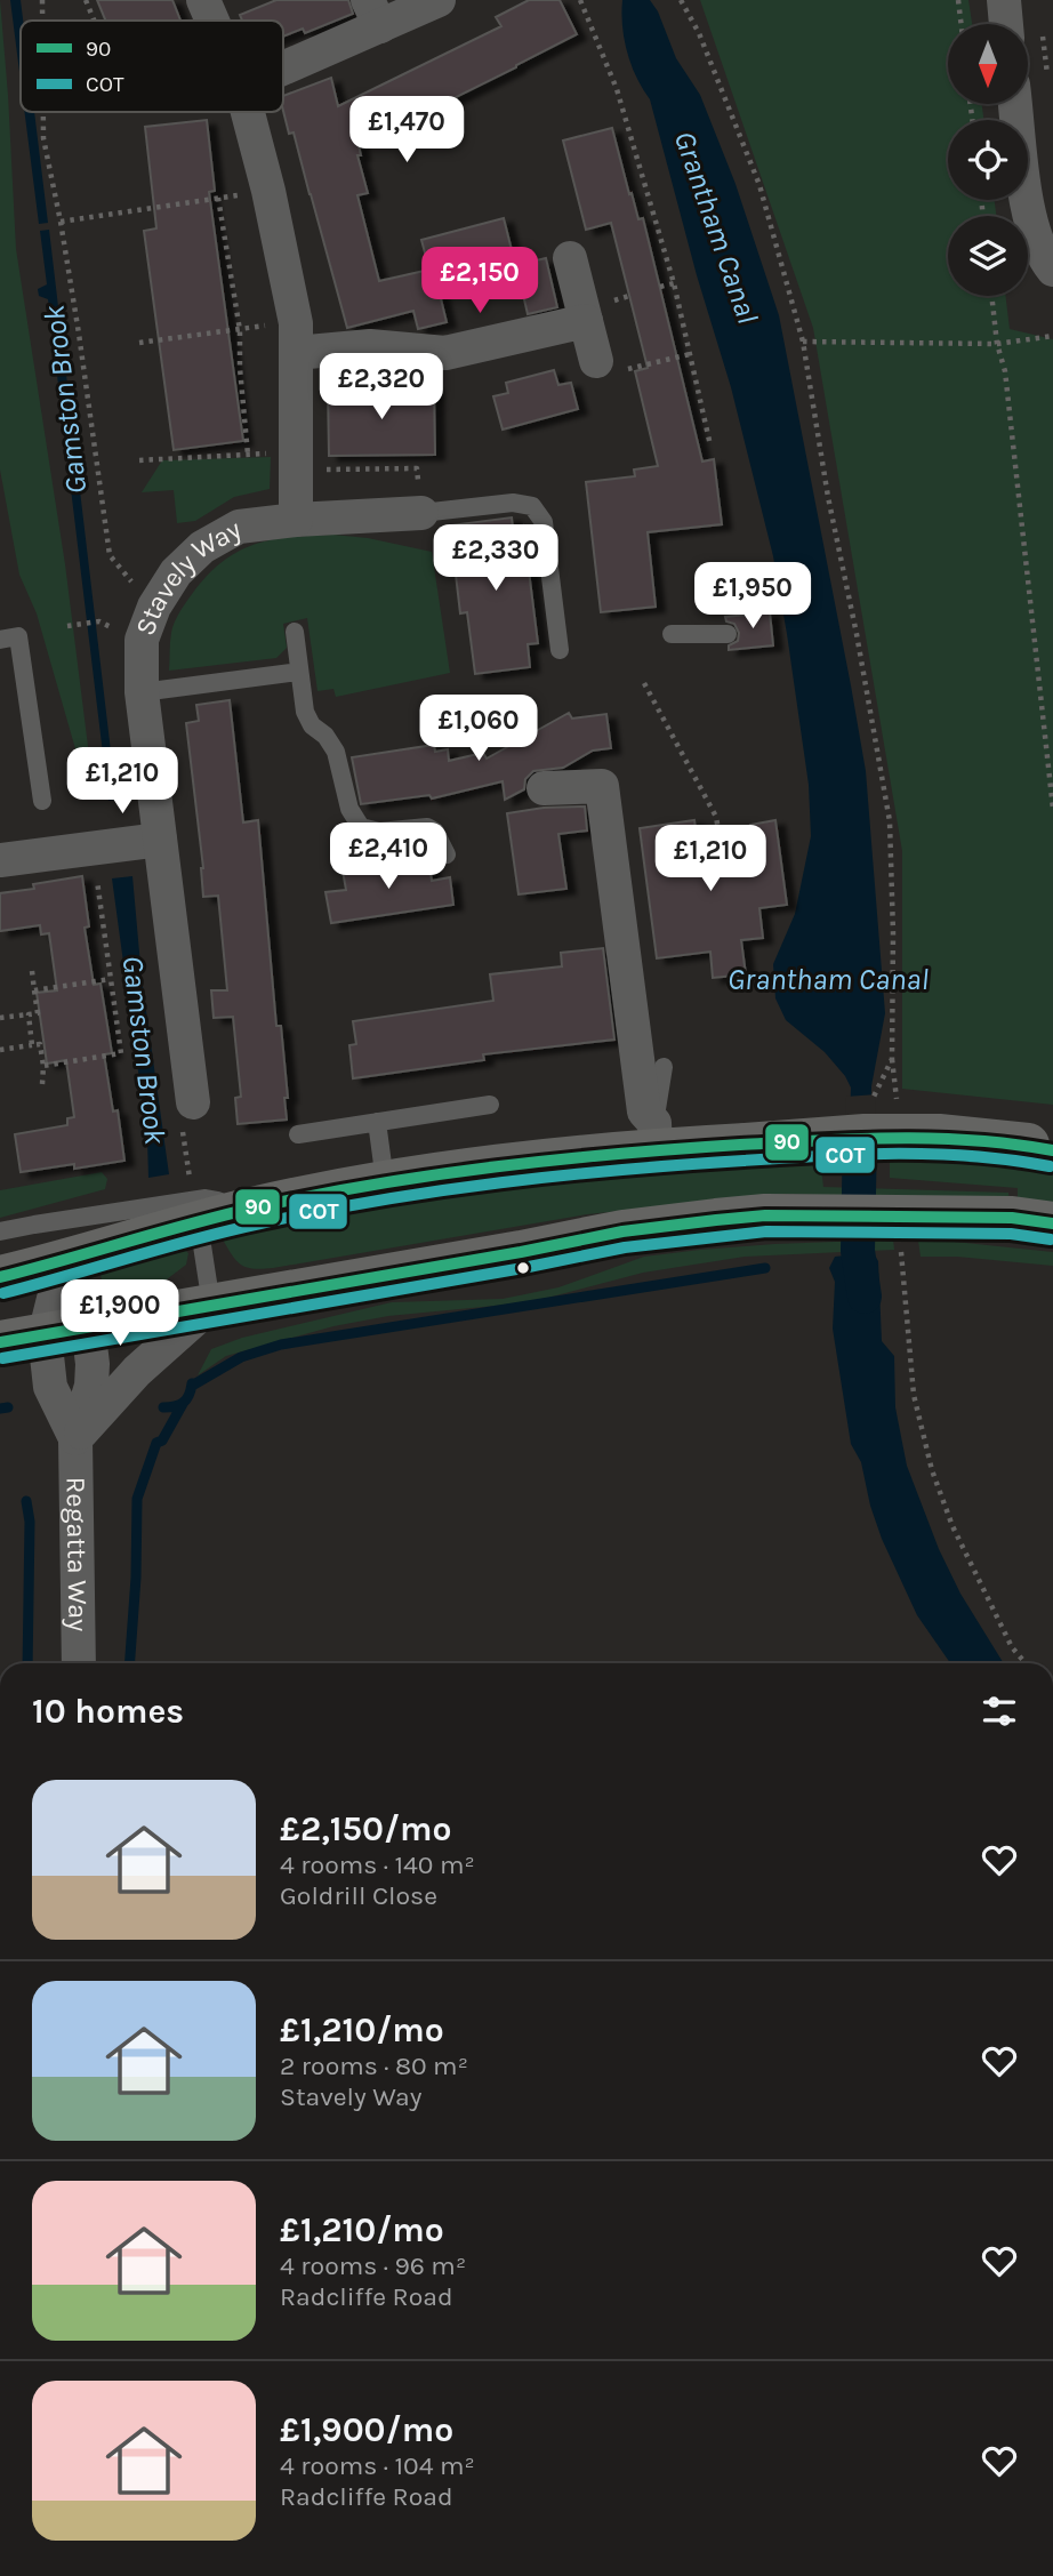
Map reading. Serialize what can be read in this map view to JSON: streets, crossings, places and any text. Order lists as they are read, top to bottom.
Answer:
{
  "streets": {
    "street": ["Stavely Way", "Regatta Way"]
  },
  "water": ["Grantham Canal", "Gamston Brook"],
  "lines": ["transit line 90", "transit line COT"],
  "legend": ["90", "COT"],
  "north": "bottom",
  "page": {
    "price": [
      "£1,470",
      "£2,150",
      "£2,320",
      "£2,330",
      "£1,950",
      "£1,060",
      "£1,210",
      "£2,410",
      "£1,210",
      "£1,900"
    ],
    "heading": "10 homes",
    "list": [
      {
        "name": "£2,150/mo",
        "note": "4 rooms · 140 m² · Goldrill Close"
      },
      {
        "name": "£1,210/mo",
        "note": "2 rooms · 80 m² · Stavely Way"
      },
      {
        "name": "£1,210/mo",
        "note": "4 rooms · 96 m² · Radcliffe Road"
      },
      {
        "name": "£1,900/mo",
        "note": "4 rooms · 104 m² · Radcliffe Road"
      }
    ]
  }
}
